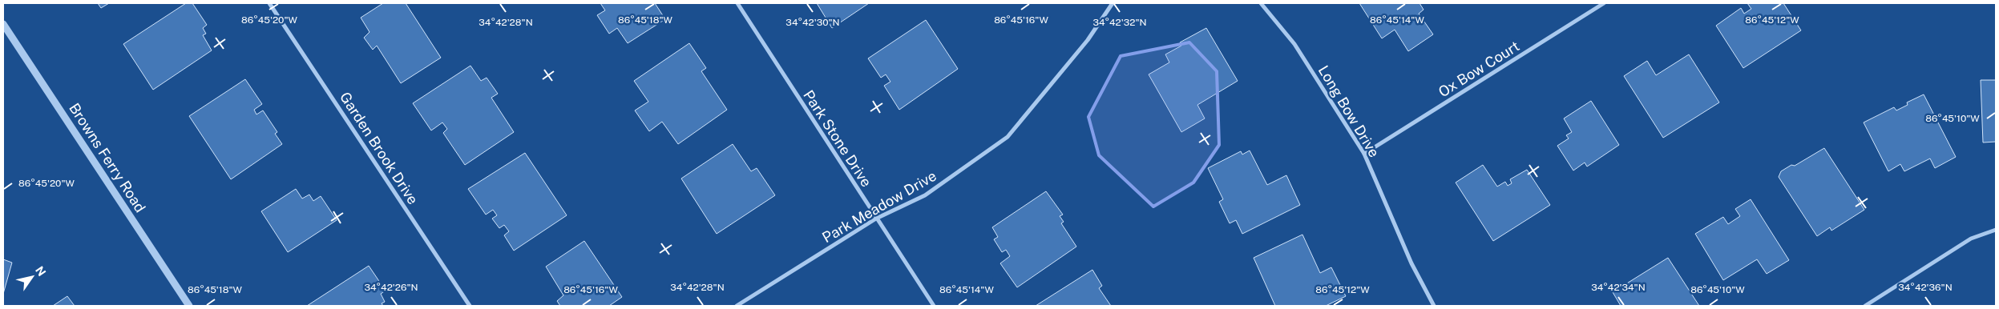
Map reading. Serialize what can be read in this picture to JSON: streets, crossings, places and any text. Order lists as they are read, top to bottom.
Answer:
{
  "streets": {
    "street": [
      "Ox Bow Court",
      "Long Bow Drive",
      "Park Stone Drive",
      "Garden Brook Drive",
      "Browns Ferry Road",
      "Park Meadow Drive"
    ]
  },
  "crossings": [
    ["Ox Bow Court", "Long Bow Drive"],
    ["Park Stone Drive", "Park Meadow Drive"]
  ],
  "north": "top right",
  "coordinates": [
    "86°45'12\"W",
    "86°45'20\"W",
    "86°45'18\"W",
    "86°45'16\"W",
    "86°45'14\"W",
    "34°42'30\"N",
    "34°42'28\"N",
    "34°42'32\"N",
    "86°45'10\"W",
    "34°42'26\"N",
    "34°42'34\"N",
    "34°42'36\"N"
  ]
}
